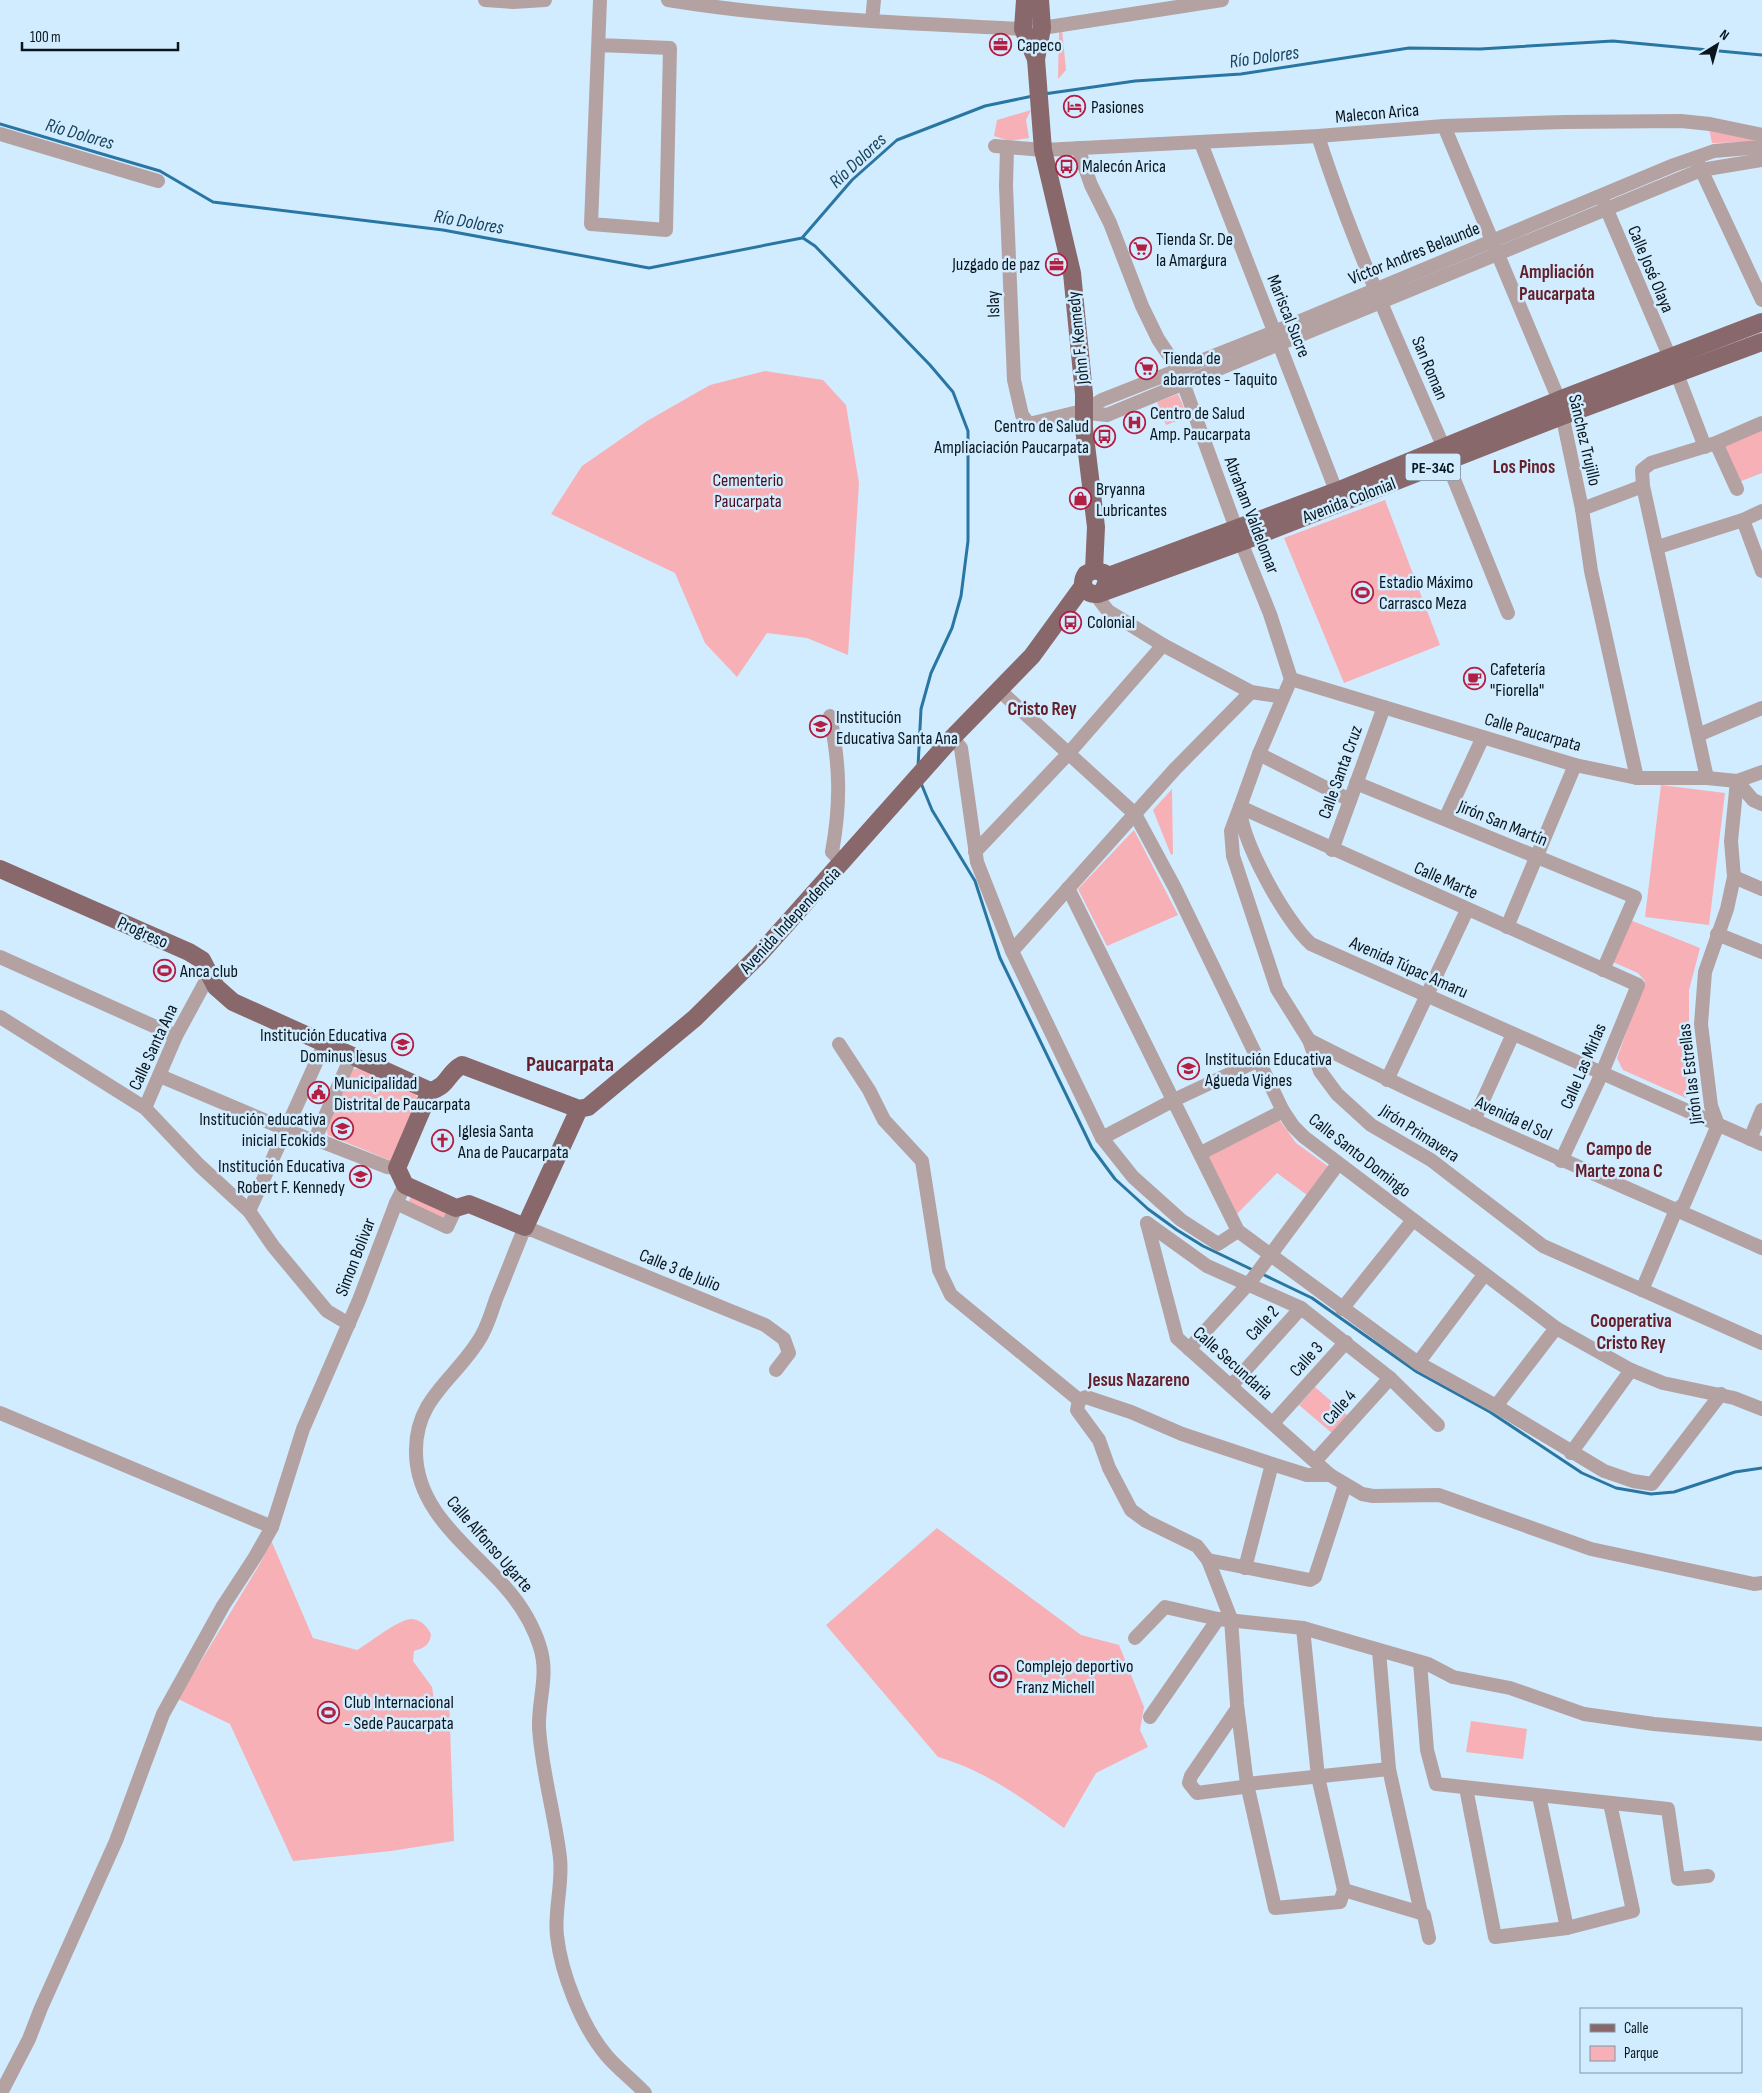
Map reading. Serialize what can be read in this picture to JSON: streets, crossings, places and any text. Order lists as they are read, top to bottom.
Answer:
{
  "streets": {
    "main road": [
      "John F. Kennedy",
      "PE-34C",
      "Avenida Colonial",
      "Avenida Independencia",
      "Progreso"
    ],
    "street": [
      "Malecon Arica",
      "Víctor Andres Belaunde",
      "Calle José Olaya",
      "Islay",
      "Mariscal Sucre",
      "San Roman",
      "Sánchez Trujillo",
      "Abraham Valdelomar",
      "Calle Paucarpata",
      "Calle Santa Cruz",
      "Jirón San Martín",
      "Calle Marte",
      "Avenida Túpac Amaru",
      "Calle Santa Ana",
      "Calle Las Mirlas",
      "Jirón las Estrellas",
      "Avenida el Sol",
      "Jirón Primavera",
      "Calle Santo Domingo",
      "Simon Bolivar",
      "Calle 3 de Julio",
      "Calle 2",
      "Calle 3",
      "Calle Secundaria",
      "Calle 4",
      "Calle Alfonso Ugarte"
    ]
  },
  "crossings": [
    ["Malecon Arica", "Islay"],
    ["Malecon Arica", "Mariscal Sucre"],
    ["Malecon Arica", "John F. Kennedy"],
    ["Malecon Arica", "San Roman"],
    ["Malecon Arica", "Sánchez Trujillo"],
    ["Malecon Arica", "Abraham Valdelomar"],
    ["Víctor Andres Belaunde", "Calle José Olaya"],
    ["Víctor Andres Belaunde", "Islay"],
    ["Víctor Andres Belaunde", "Mariscal Sucre"],
    ["Víctor Andres Belaunde", "John F. Kennedy"],
    ["Víctor Andres Belaunde", "San Roman"],
    ["Víctor Andres Belaunde", "Sánchez Trujillo"],
    ["Víctor Andres Belaunde", "Abraham Valdelomar"],
    ["Calle José Olaya", "Avenida Colonial"],
    ["Mariscal Sucre", "Avenida Colonial"],
    ["John F. Kennedy", "Avenida Colonial"],
    ["John F. Kennedy", "Avenida Independencia"],
    ["San Roman", "Avenida Colonial"],
    ["Sánchez Trujillo", "Avenida Colonial"],
    ["Sánchez Trujillo", "Calle Paucarpata"],
    ["Avenida Colonial", "Abraham Valdelomar"],
    ["Avenida Colonial", "Avenida Independencia"],
    ["Abraham Valdelomar", "Calle Paucarpata"],
    ["Calle Paucarpata", "Calle Santa Cruz"],
    ["Calle Paucarpata", "Jirón las Estrellas"],
    ["Calle Santa Cruz", "Jirón San Martín"],
    ["Calle Santa Cruz", "Calle Marte"],
    ["Jirón San Martín", "Calle Marte"],
    ["Calle Marte", "Avenida Túpac Amaru"],
    ["Calle Marte", "Calle Las Mirlas"],
    ["Calle Marte", "Jirón Primavera"],
    ["Avenida Independencia", "Calle Santo Domingo"],
    ["Progreso", "Calle Santa Ana"],
    ["Avenida Túpac Amaru", "Calle Las Mirlas"],
    ["Avenida Túpac Amaru", "Jirón las Estrellas"],
    ["Avenida Túpac Amaru", "Jirón Primavera"],
    ["Calle Las Mirlas", "Avenida el Sol"],
    ["Jirón las Estrellas", "Avenida el Sol"],
    ["Jirón las Estrellas", "Jirón Primavera"],
    ["Avenida el Sol", "Jirón Primavera"],
    ["Calle 3 de Julio", "Calle Alfonso Ugarte"],
    ["Calle 2", "Calle Secundaria"],
    ["Calle 3", "Calle Secundaria"],
    ["Calle Secundaria", "Calle 4"]
  ],
  "districts": [
    "Ampliación Paucarpata",
    "Los Pinos",
    "Cristo Rey",
    "Paucarpata",
    "Campo de Marte zona C",
    "Cooperativa Cristo Rey",
    "Jesus Nazareno"
  ],
  "water": ["Río Dolores"],
  "parks": ["Cementerio Paucarpata"],
  "places": {
    "office": ["Capeco", "Juzgado de paz"],
    "hotel": ["Pasiones"],
    "bus stop": ["Malecón Arica", "Centro de Salud Ampliaciación Paucarpata", "Colonial"],
    "supermarket": ["Tienda Sr. De la Amargura", "Tienda de abarrotes - Taquito"],
    "hospital": ["Centro de Salud Amp. Paucarpata"],
    "shop": ["Bryanna Lubricantes"],
    "sports": [
      "Estadio Máximo Carrasco Meza",
      "Anca club",
      "Complejo deportivo Franz Michell",
      "Club Internacional - Sede Paucarpata"
    ],
    "cafe": ["Cafetería \"Fiorella\""],
    "school or university": [
      "Institución Educativa Santa Ana",
      "Institución Educativa Dominus Iesus",
      "Institución Educativa Agueda Vignes",
      "Institución educativa inicial Ecokids",
      "Institución Educativa Robert F. Kennedy"
    ],
    "public building": ["Municipalidad Distrital de Paucarpata"],
    "church": ["Iglesia Santa Ana de Paucarpata"]
  },
  "legend": ["Calle", "Parque"],
  "scale_bar": "100 m",
  "north": "top right"
}
